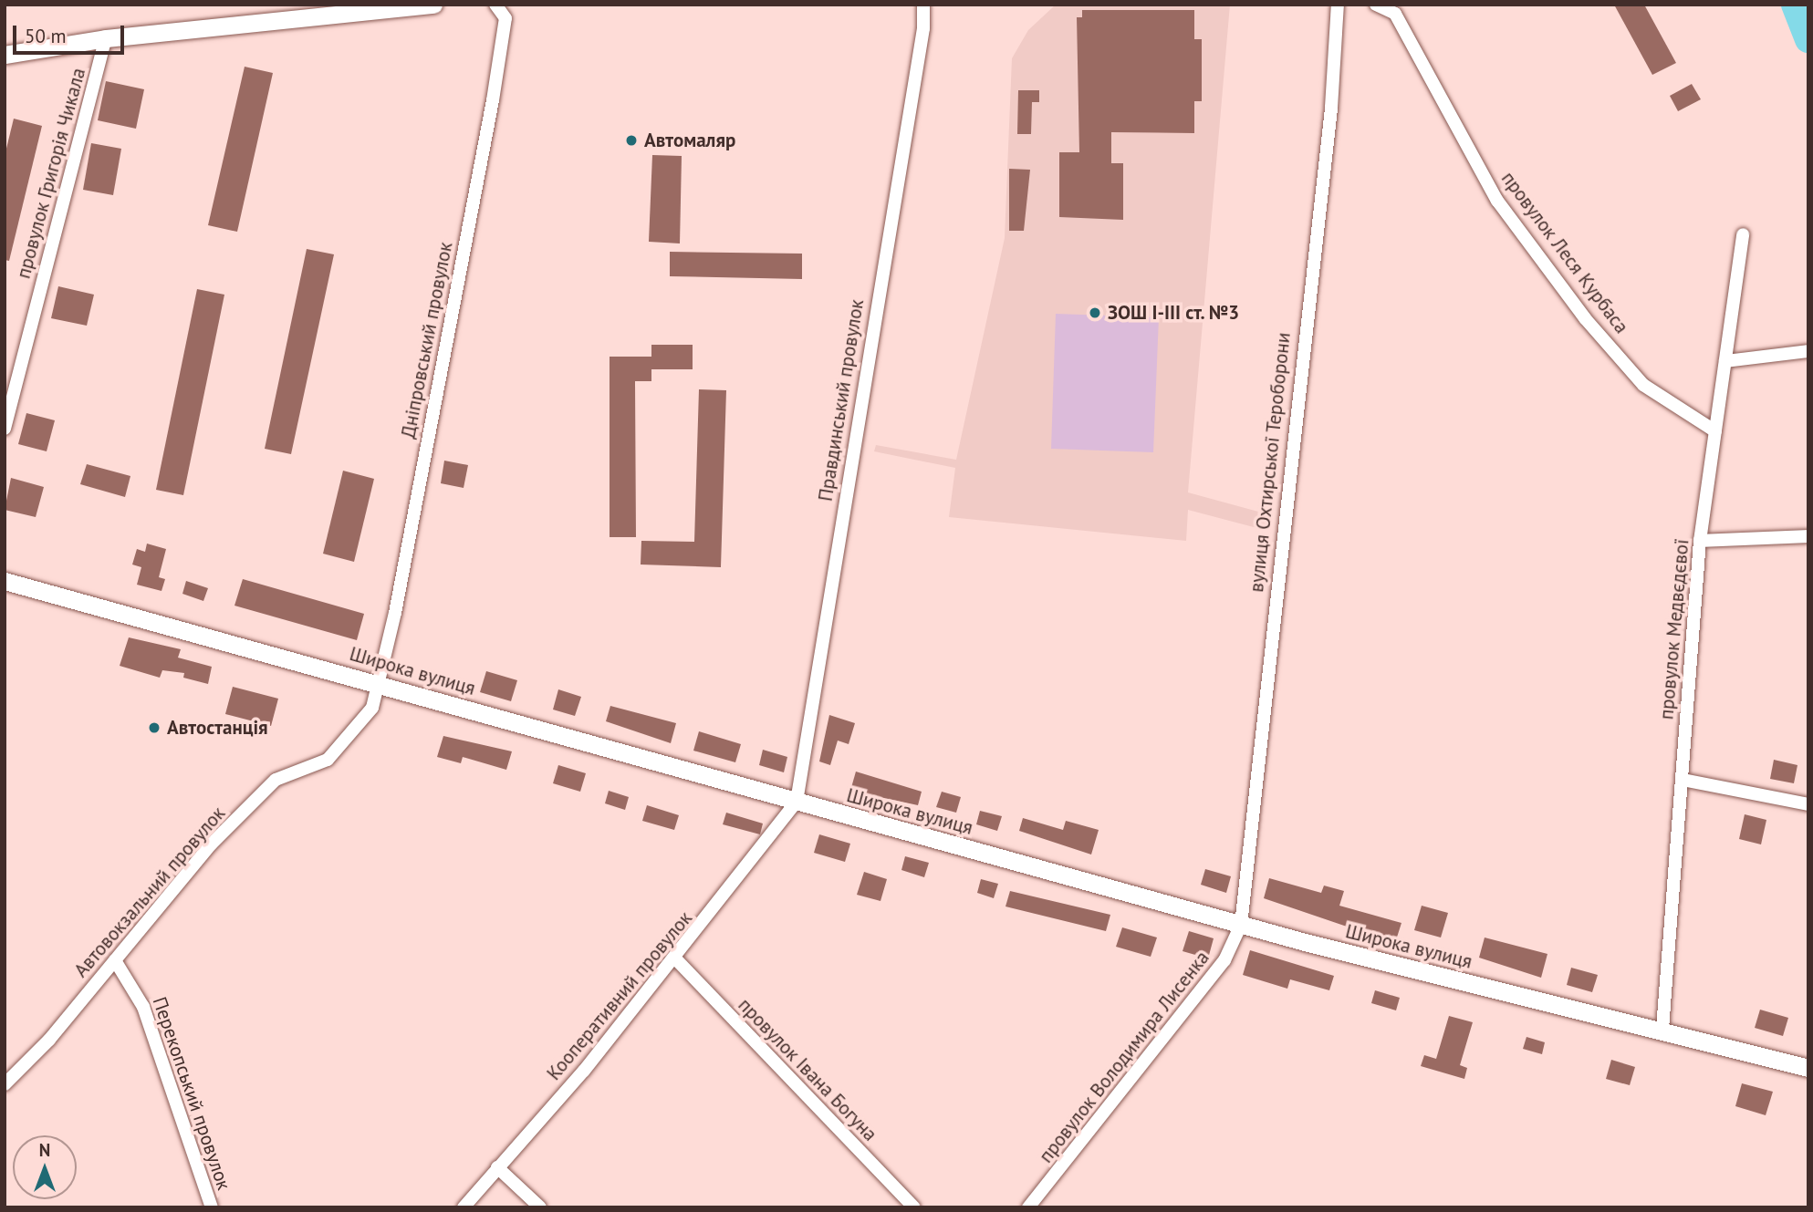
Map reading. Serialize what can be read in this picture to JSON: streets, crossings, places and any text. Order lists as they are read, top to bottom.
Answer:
{
  "streets": {
    "street": [
      "провулок Григорія Чикала",
      "провулок Леся Курбаса",
      "Дніпровський провулок",
      "Правдинський провулок",
      "вулиця Охтирської Тероборони",
      "провулок Медвєдєвої",
      "Широка вулиця",
      "Автовокзальний провулок",
      "Кооперативний провулок",
      "провулок Володимира Лисенка",
      "провулок Івана Богуна",
      "Перекопський провулок"
    ]
  },
  "crossings": [
    ["провулок Леся Курбаса", "провулок Медвєдєвої"],
    ["Дніпровський провулок", "Широка вулиця"],
    ["Дніпровський провулок", "Автовокзальний провулок"],
    ["Правдинський провулок", "Широка вулиця"],
    ["Правдинський провулок", "Кооперативний провулок"],
    ["вулиця Охтирської Тероборони", "Широка вулиця"],
    ["вулиця Охтирської Тероборони", "провулок Володимира Лисенка"],
    ["провулок Медвєдєвої", "Широка вулиця"],
    ["Широка вулиця", "Автовокзальний провулок"],
    ["Широка вулиця", "Кооперативний провулок"],
    ["Широка вулиця", "провулок Володимира Лисенка"],
    ["Автовокзальний провулок", "Перекопський провулок"],
    ["Кооперативний провулок", "провулок Івана Богуна"]
  ],
  "places": ["Автомаляр", "ЗОШ І-ІІІ ст. №3", "Автостанція"],
  "scale_bar": "50 m",
  "north": "top"
}
